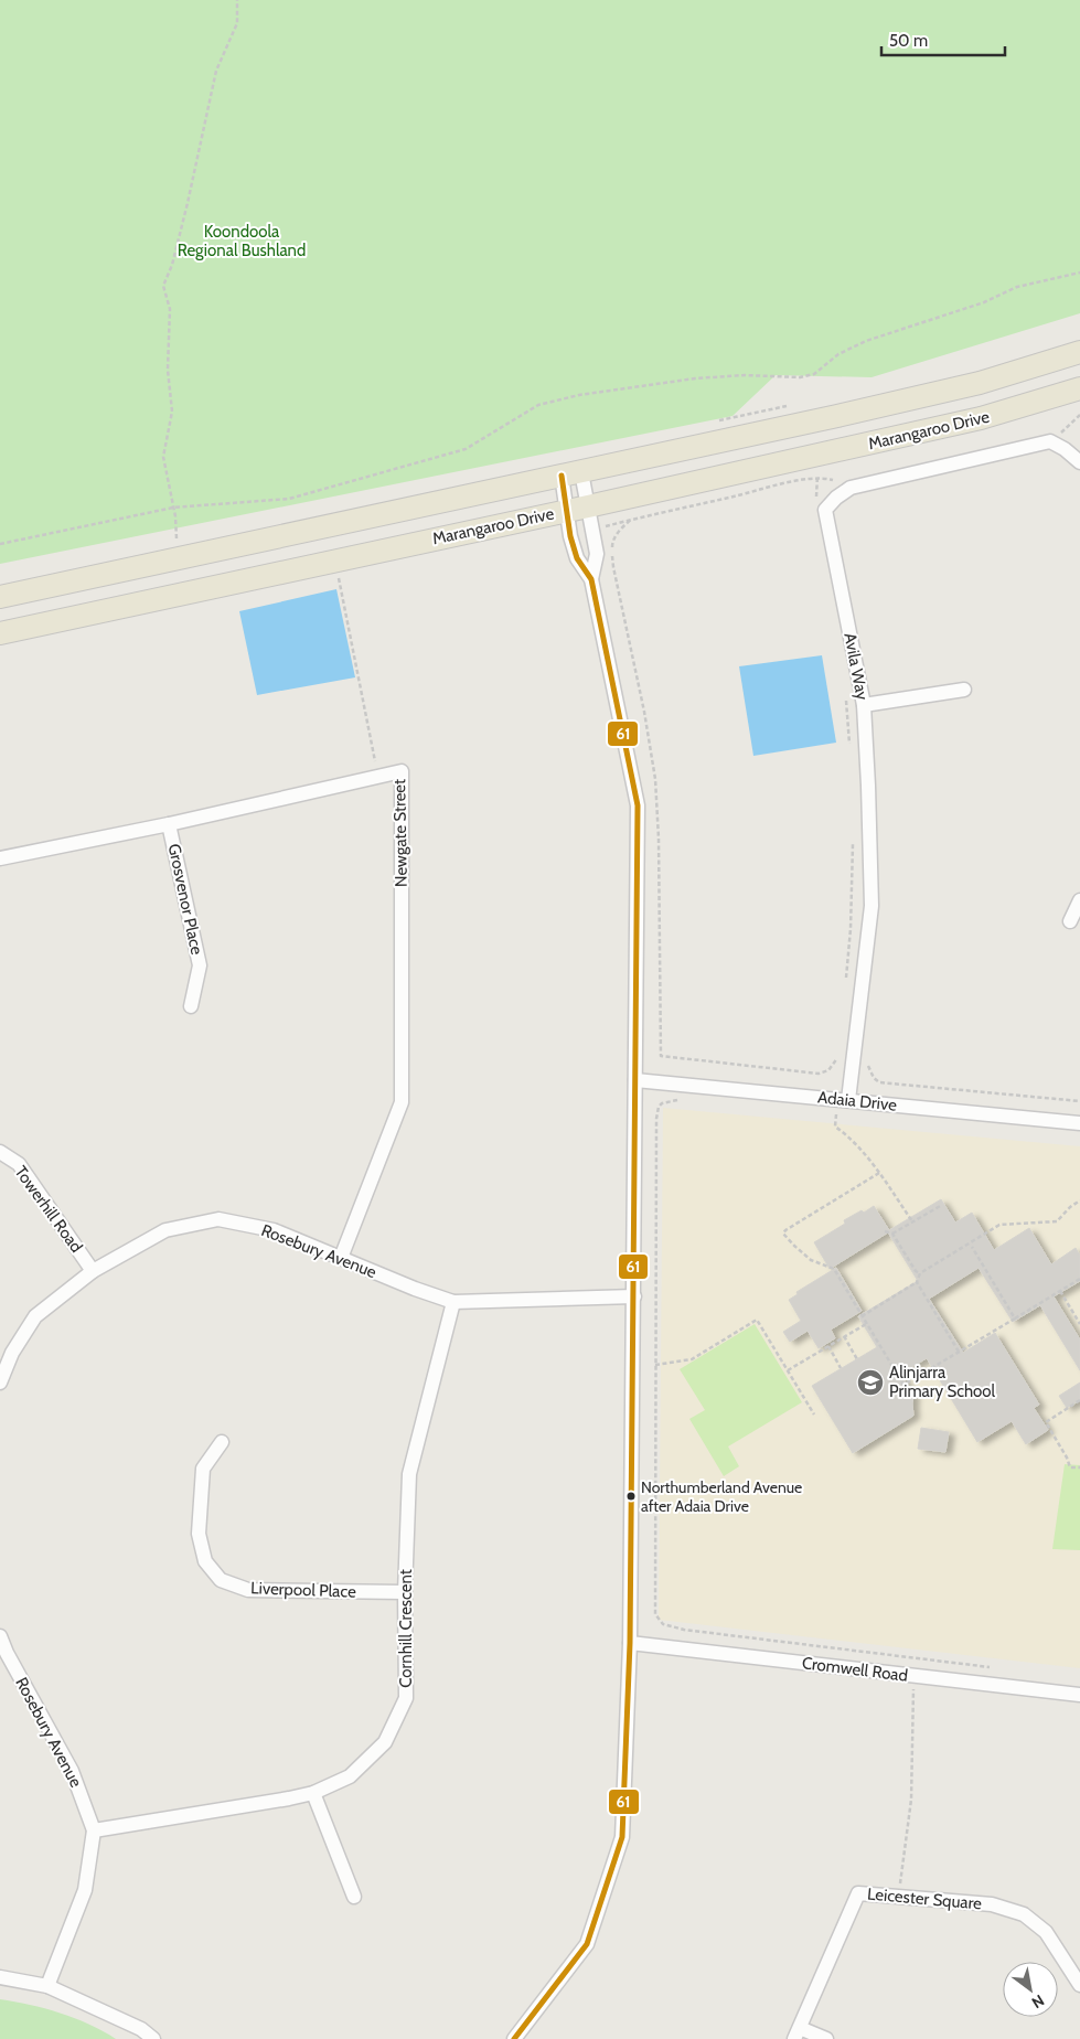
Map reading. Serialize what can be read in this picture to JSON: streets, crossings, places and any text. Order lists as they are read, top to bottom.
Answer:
{
  "streets": {
    "main road": ["Marangaroo Drive"],
    "street": [
      "Avila Way",
      "Newgate Street",
      "Grosvenor Place",
      "Adaia Drive",
      "Towerhill Road",
      "Rosebury Avenue",
      "Liverpool Place",
      "Cornhill Crescent",
      "Cromwell Road",
      "Leicester Square"
    ]
  },
  "crossings": [
    ["Avila Way", "Adaia Drive"],
    ["Newgate Street", "Grosvenor Place"],
    ["Newgate Street", "Rosebury Avenue"],
    ["Towerhill Road", "Rosebury Avenue"],
    ["Rosebury Avenue", "Cornhill Crescent"],
    ["Liverpool Place", "Cornhill Crescent"]
  ],
  "parks": ["Koondoola Regional Bushland"],
  "places": {
    "school or university": ["Alinjarra Primary School"],
    "other": ["Northumberland Avenue after Adaia Drive"]
  },
  "lines": ["transit line 61"],
  "scale_bar": "50 m",
  "north": "bottom right"
}
